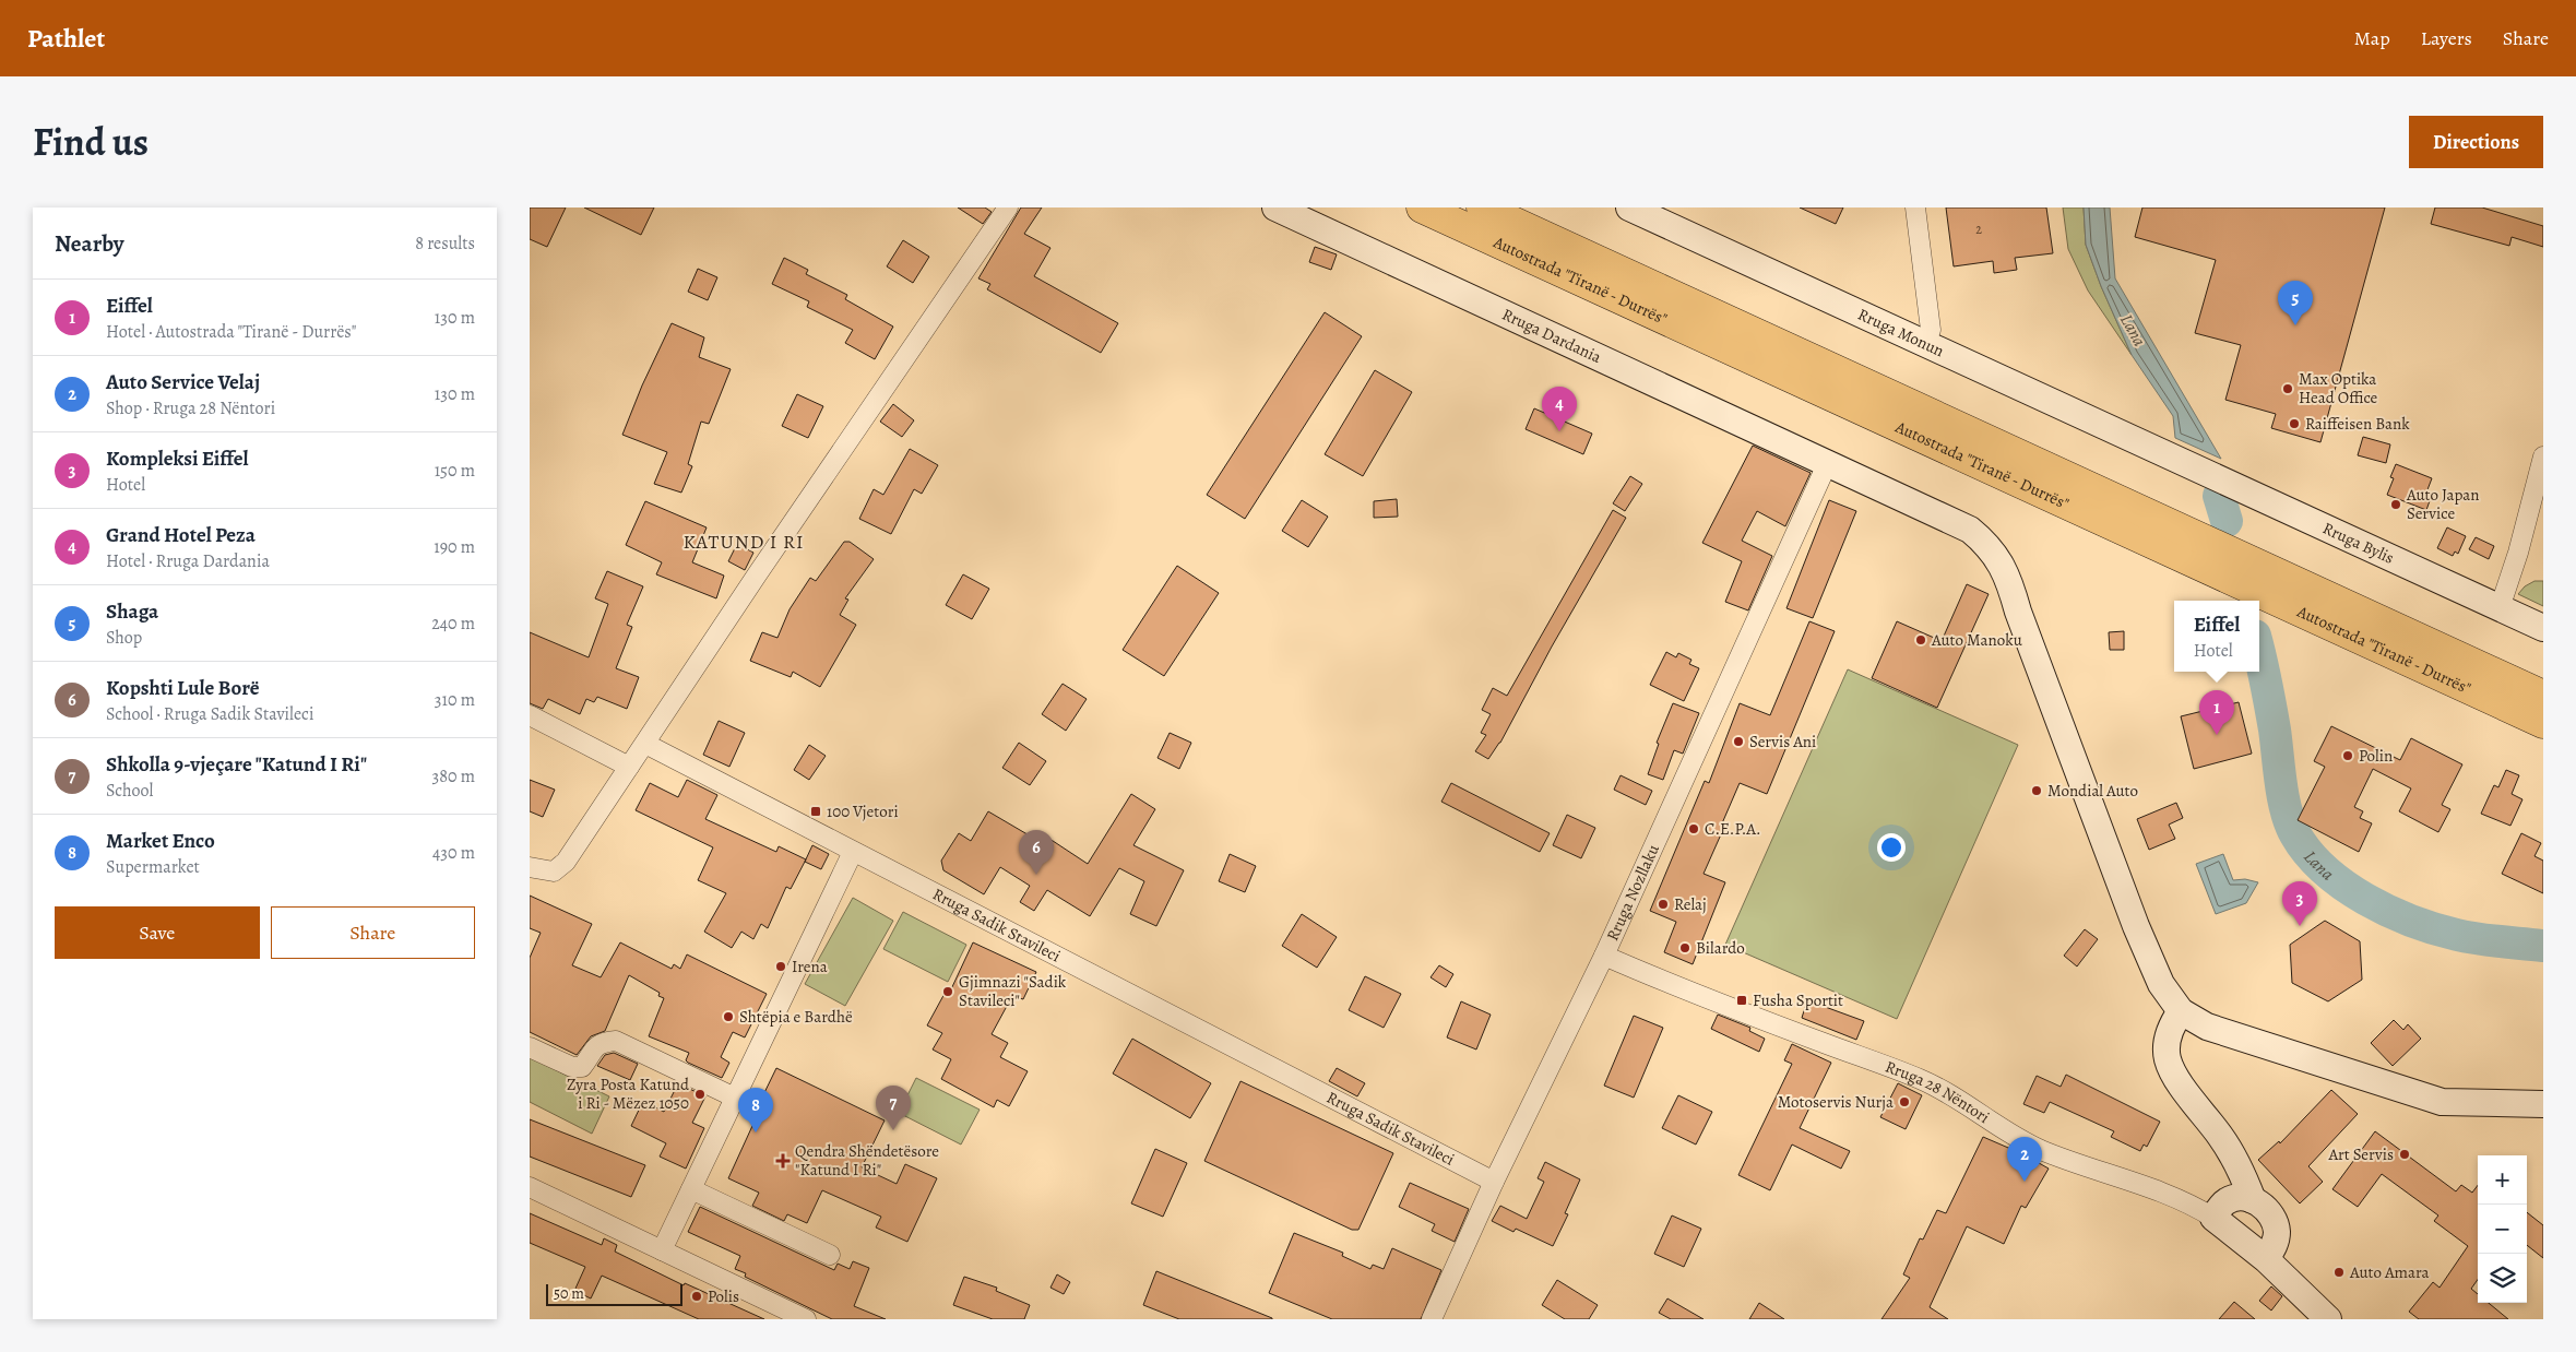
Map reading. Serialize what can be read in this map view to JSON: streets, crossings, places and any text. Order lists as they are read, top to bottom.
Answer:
{
  "streets": {
    "highway": ["Autostrada \"Tiranë - Durrës\""],
    "main road": [
      "Rruga Monun",
      "Rruga Dardania",
      "Rruga Bylis",
      "Rruga 28 Nëntori"
    ],
    "street": ["Rruga Nozllaku", "Rruga Sadik Stavileci"]
  },
  "crossings": [
    ["Rruga Monun", "Rruga Bylis"],
    ["Rruga Dardania", "Rruga Nozllaku"],
    ["Rruga Nozllaku", "Rruga Sadik Stavileci"],
    ["Rruga Nozllaku", "Rruga 28 Nëntori"]
  ],
  "districts": ["KATUND I RI"],
  "water": ["Lana"],
  "places": {
    "other": [
      "Max Optika Head Office",
      "Raiffeisen Bank",
      "Auto Japan Service",
      "Auto Manoku",
      "Servis Ani",
      "Polin",
      "Mondial Auto",
      "C.E.P.A.",
      "Relaj",
      "Bilardo",
      "Irena",
      "Gjimnazi \"Sadik Stavileci\"",
      "Shtëpia e Bardhë",
      "Zyra Posta Katund i Ri - Mëzez 1050",
      "Motoservis Nurja",
      "Art Servis",
      "Auto Amara",
      "Polis"
    ],
    "transit": ["100 Vjetori", "Fusha Sportit"],
    "health": ["Qendra Shëndetësore \"Katund I Ri\""]
  },
  "house_numbers": ["2"],
  "scale_bar": "50 m",
  "page": {
    "header": "Pathlet",
    "nav": ["Map", "Layers", "Share"],
    "title": "Find us",
    "buttons": [
      "Directions",
      ["Save", "Share"]
    ],
    "heading": ["Nearby", "8 results"],
    "list": [
      {
        "mark": "1",
        "name": "Eiffel",
        "note": "Hotel · Autostrada \"Tiranë - Durrës\"",
        "value": "130 m"
      },
      {
        "mark": "2",
        "name": "Auto Service Velaj",
        "note": "Shop · Rruga 28 Nëntori",
        "value": "130 m"
      },
      {
        "mark": "3",
        "name": "Kompleksi Eiffel",
        "note": "Hotel",
        "value": "150 m"
      },
      {
        "mark": "4",
        "name": "Grand Hotel Peza",
        "note": "Hotel · Rruga Dardania",
        "value": "190 m"
      },
      {
        "mark": "5",
        "name": "Shaga",
        "note": "Shop",
        "value": "240 m"
      },
      {
        "mark": "6",
        "name": "Kopshti Lule Borë",
        "note": "School · Rruga Sadik Stavileci",
        "value": "310 m"
      },
      {
        "mark": "7",
        "name": "Shkolla 9-vjeçare \"Katund I Ri\"",
        "note": "School",
        "value": "380 m"
      },
      {
        "mark": "8",
        "name": "Market Enco",
        "note": "Supermarket",
        "value": "430 m"
      }
    ],
    "pins": [
      "5",
      "4",
      "1",
      "6",
      "3",
      "7",
      "8",
      "2"
    ],
    "popup": ["Eiffel", "Hotel"],
    "map_buttons": ["+", "−"],
    "scale": "50 m"
  }
}
